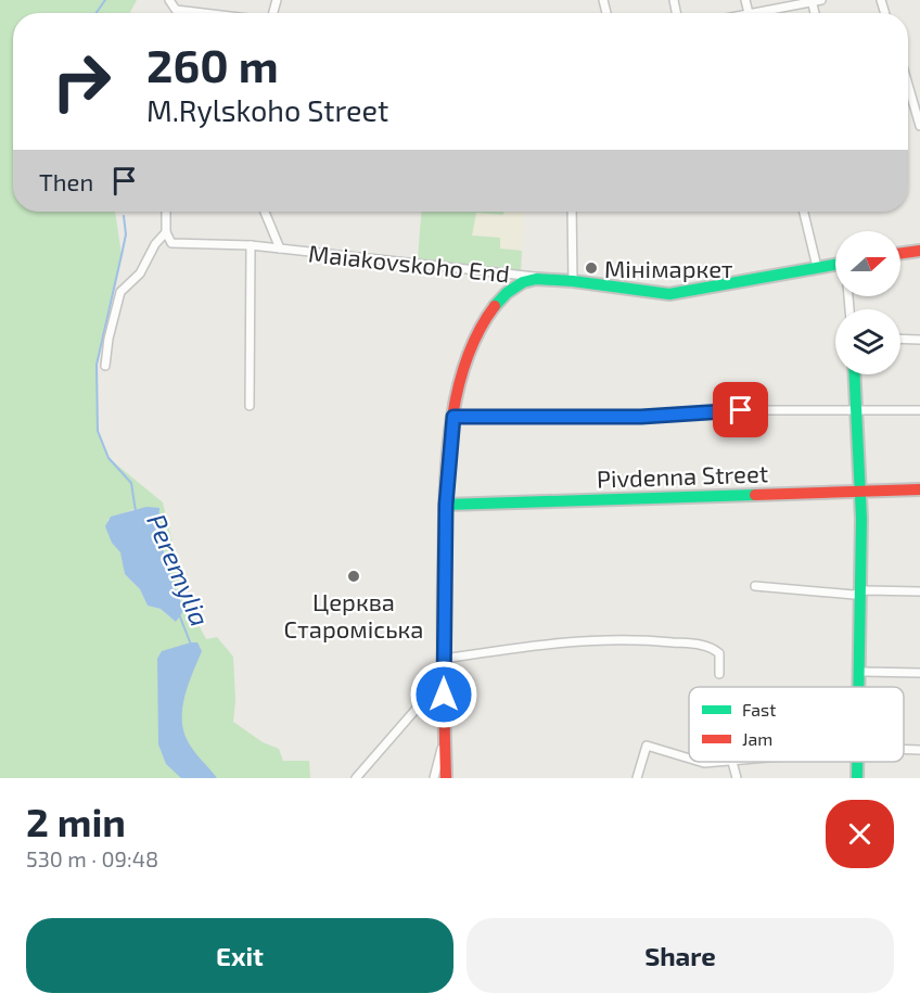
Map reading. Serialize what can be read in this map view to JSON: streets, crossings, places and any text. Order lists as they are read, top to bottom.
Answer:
{
  "streets": {
    "street": ["Maiakovskoho End", "Pivdenna Street"]
  },
  "water": ["Peremylia"],
  "places": ["Мінімаркет", "Церква Староміська"],
  "legend": ["Fast", "Jam"],
  "north": "right",
  "page": {
    "turn": ["260 m", "M.Rylskoho Street"],
    "then": "Then",
    "heading": ["2 min", "530 m · 09:48"],
    "buttons": ["Exit", "Share"]
  }
}
